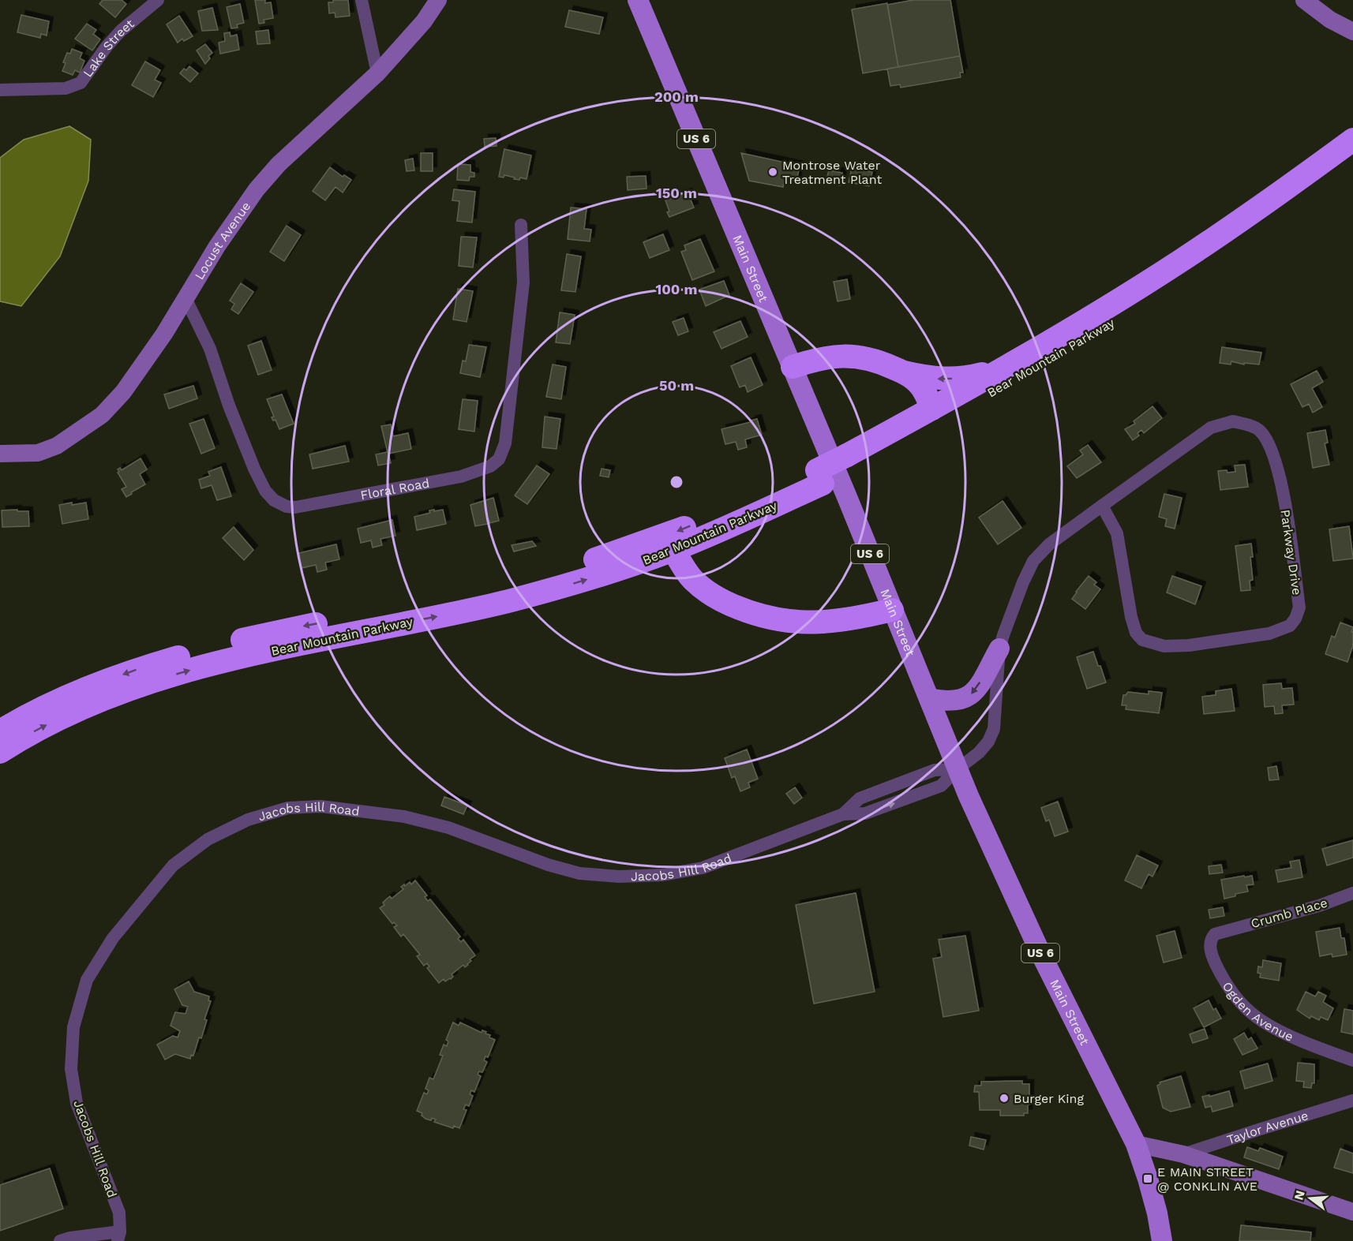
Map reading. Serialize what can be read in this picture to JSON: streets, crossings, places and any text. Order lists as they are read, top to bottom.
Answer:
{
  "streets": {
    "highway": ["Bear Mountain Parkway"],
    "main road": ["US 6", "Main Street"],
    "street": [
      "Lake Street",
      "Locust Avenue",
      "Floral Road",
      "Parkway Drive",
      "Jacobs Hill Road",
      "Crumb Place",
      "Ogden Avenue",
      "Taylor Avenue"
    ]
  },
  "crossings": [
    ["Locust Avenue", "Floral Road"],
    ["Main Street", "Parkway Drive"],
    ["Main Street", "Jacobs Hill Road"],
    ["Parkway Drive", "Jacobs Hill Road"],
    ["Crumb Place", "Ogden Avenue"]
  ],
  "places": {
    "other": ["Montrose Water Treatment Plant", "Burger King"],
    "transit": ["E MAIN STREET @ CONKLIN AVE"]
  },
  "north": "left",
  "rings": [
    "200 m",
    "150 m",
    "100 m",
    "50 m"
  ]
}
